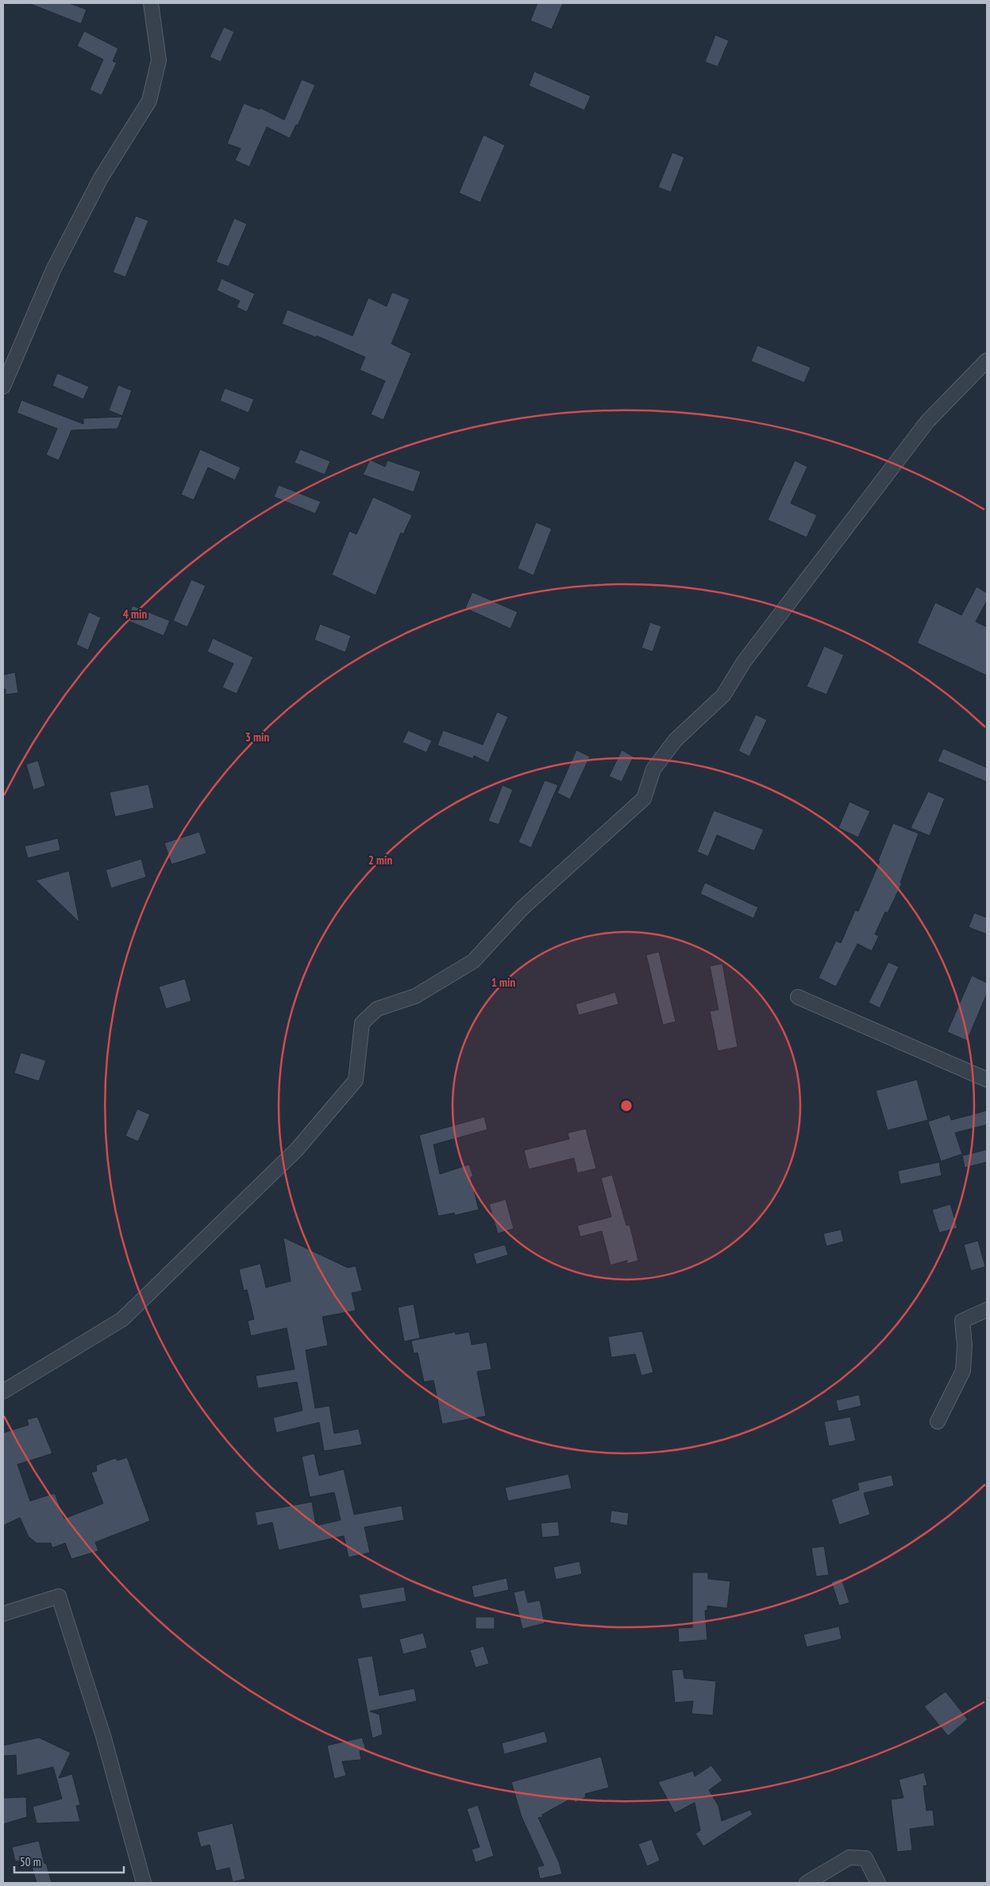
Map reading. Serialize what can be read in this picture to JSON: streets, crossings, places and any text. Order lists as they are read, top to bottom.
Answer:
{
  "scale_bar": "50 m",
  "rings": [
    "4 min",
    "3 min",
    "2 min",
    "1 min"
  ]
}
